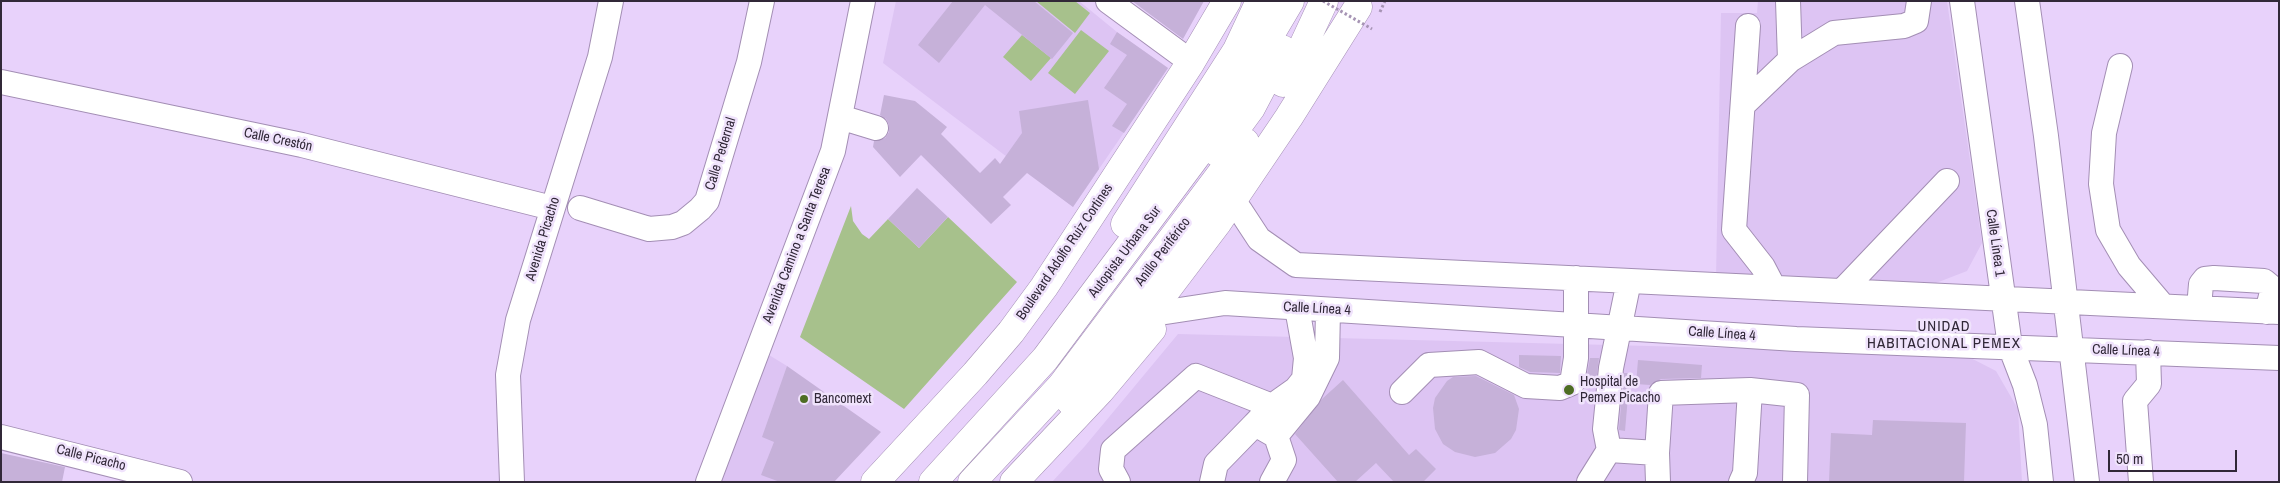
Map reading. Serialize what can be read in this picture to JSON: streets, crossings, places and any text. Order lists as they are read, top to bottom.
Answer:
{
  "streets": {
    "main road": ["Boulevard Adolfo Ruiz Cortines", "Autopista Urbana Sur", "Anillo Periférico"],
    "street": [
      "Calle Crestón",
      "Calle Pedernal",
      "Avenida Picacho",
      "Calle Línea 1",
      "Avenida Camino a Santa Teresa",
      "Calle Línea 4",
      "Calle Picacho"
    ]
  },
  "crossings": [
    ["Calle Crestón", "Avenida Picacho"],
    ["Calle Línea 1", "Calle Línea 4"]
  ],
  "districts": ["UNIDAD HABITACIONAL PEMEX"],
  "places": ["Hospital de Pemex Picacho", "Bancomext"],
  "scale_bar": "50 m"
}
